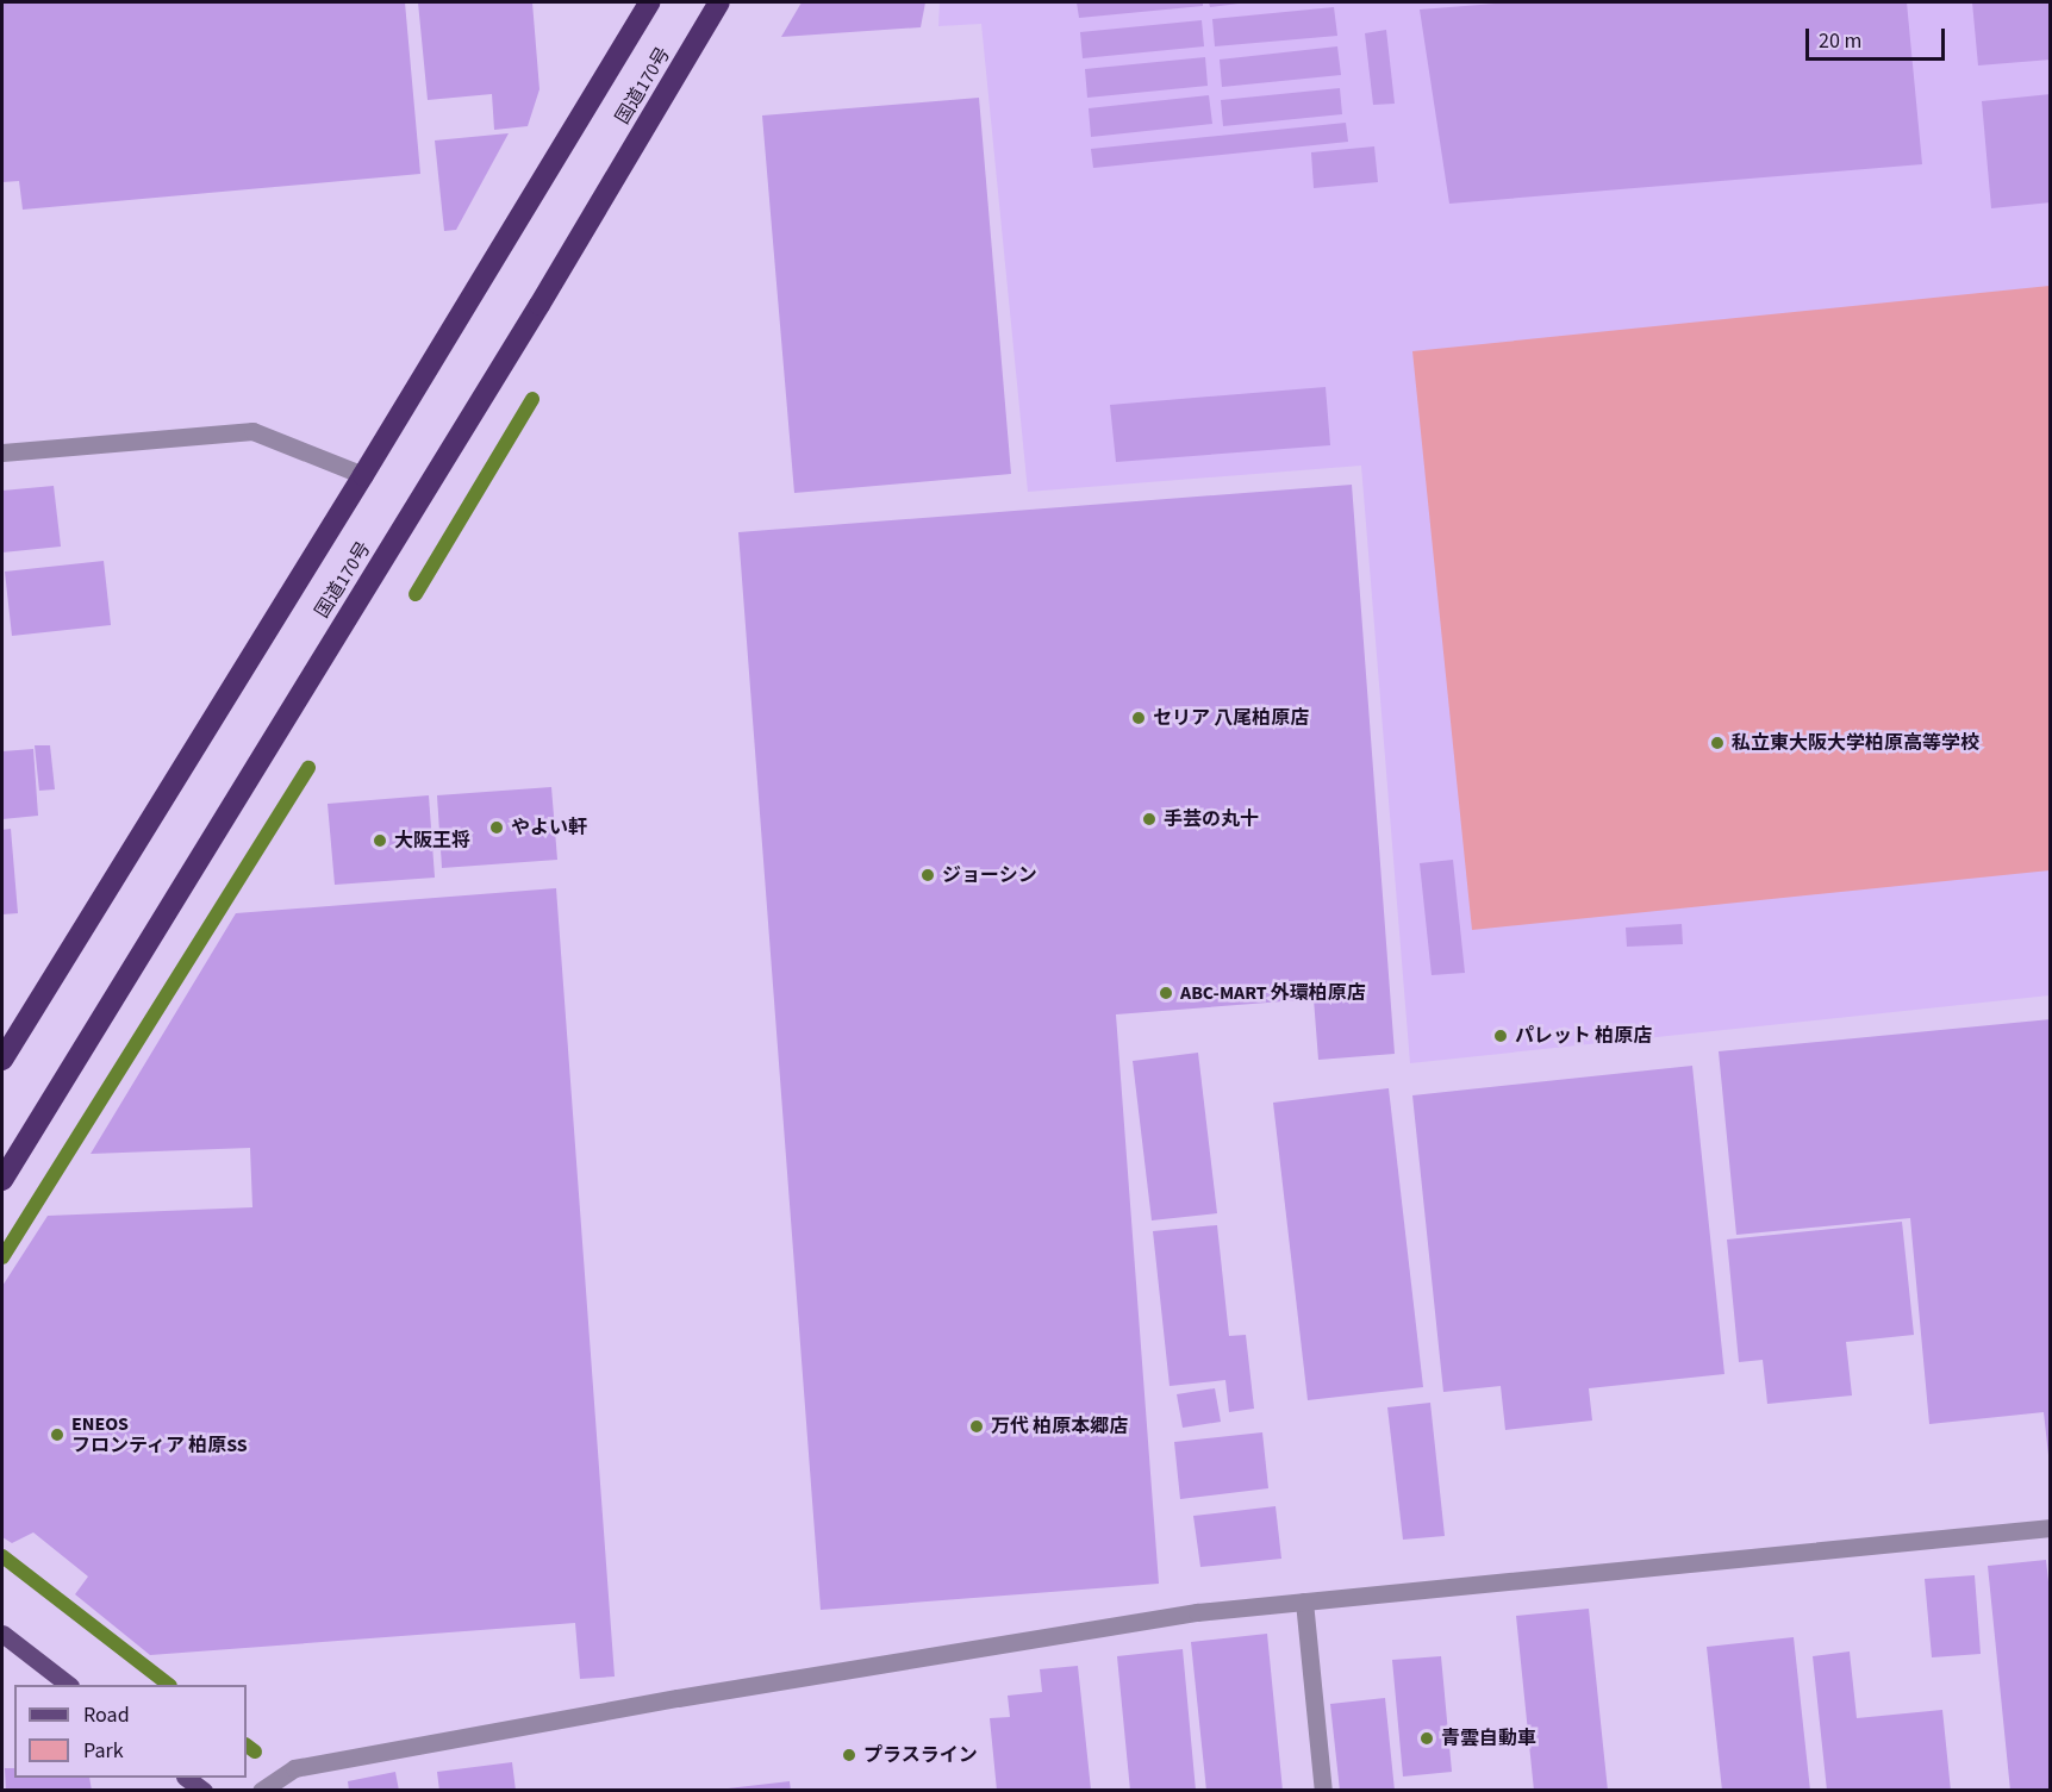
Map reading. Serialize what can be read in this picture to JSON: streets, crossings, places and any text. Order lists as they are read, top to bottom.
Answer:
{
  "streets": {
    "highway": ["国道170号"]
  },
  "places": [
    "セリア 八尾柏原店",
    "私立東大阪大学柏原高等学校",
    "手芸の丸十",
    "やよい軒",
    "大阪王将",
    "ジョーシン",
    "ABC-MART 外環柏原店",
    "パレット 柏原店",
    "万代 柏原本郷店",
    "ENEOS フロンティア 柏原SS",
    "青雲自動車",
    "プラスライン"
  ],
  "legend": ["Road", "Park"],
  "scale_bar": "20 m"
}
